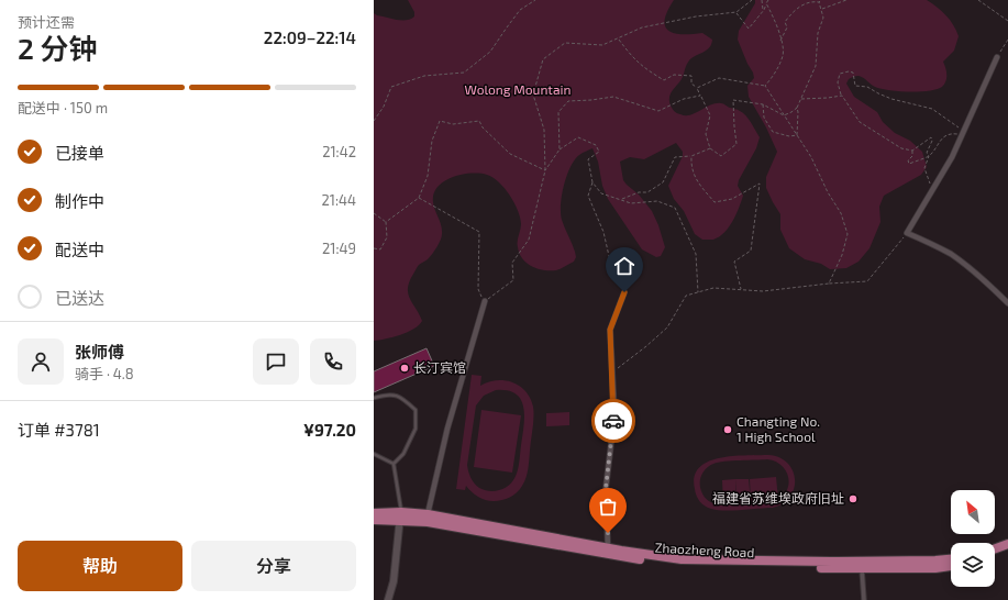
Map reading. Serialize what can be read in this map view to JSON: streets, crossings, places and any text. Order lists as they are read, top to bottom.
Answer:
{
  "streets": {
    "main road": ["Zhaozheng Road"]
  },
  "parks": ["Wolong Mountain"],
  "places": ["长汀宾馆", "Changting No. 1 High School", "福建省苏维埃政府旧址"],
  "north": "top left",
  "page": {
    "heading": ["2 分钟", "预计还需", "22:09–22:14"],
    "panel": [
      "张师傅",
      "骑手 · 4.8",
      "订单 #3781",
      "¥97.20"
    ],
    "bar": "配送中 · 150 m",
    "list": [
      ["已接单", "21:42"],
      ["制作中", "21:44"],
      ["配送中", "21:49"],
      "已送达"
    ],
    "buttons": ["帮助", "分享"]
  }
}
